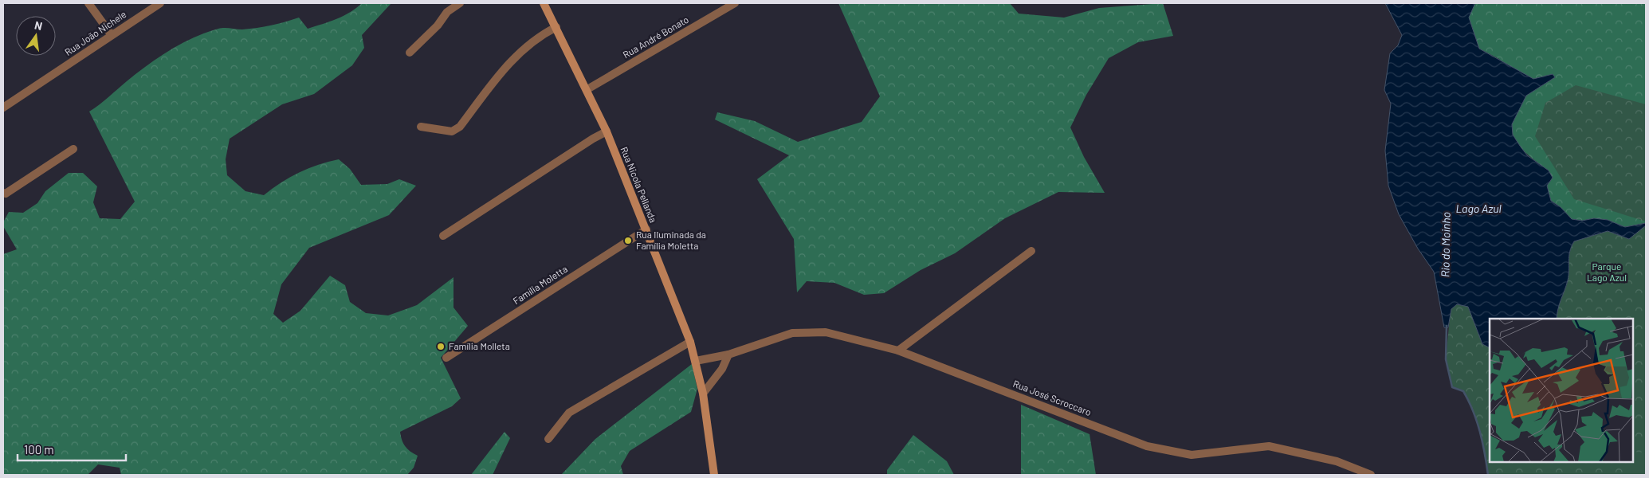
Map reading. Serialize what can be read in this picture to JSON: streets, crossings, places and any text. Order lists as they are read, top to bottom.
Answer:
{
  "streets": {
    "main road": ["Rua Nicola Pellanda"],
    "street": [
      "Rua João Nichele",
      "Rua André Bonato",
      "Família Moletta",
      "Rua José Scroccaro"
    ]
  },
  "crossings": [
    ["Rua André Bonato", "Rua Nicola Pellanda"],
    ["Rua Nicola Pellanda", "Família Moletta"],
    ["Rua Nicola Pellanda", "Rua José Scroccaro"]
  ],
  "water": ["Lago Azul", "Rio do Moinho"],
  "parks": ["Parque Lago Azul"],
  "places": ["Rua Iluminada da Família Moletta", "Família Molleta"],
  "scale_bar": "100 m",
  "north": "top"
}
